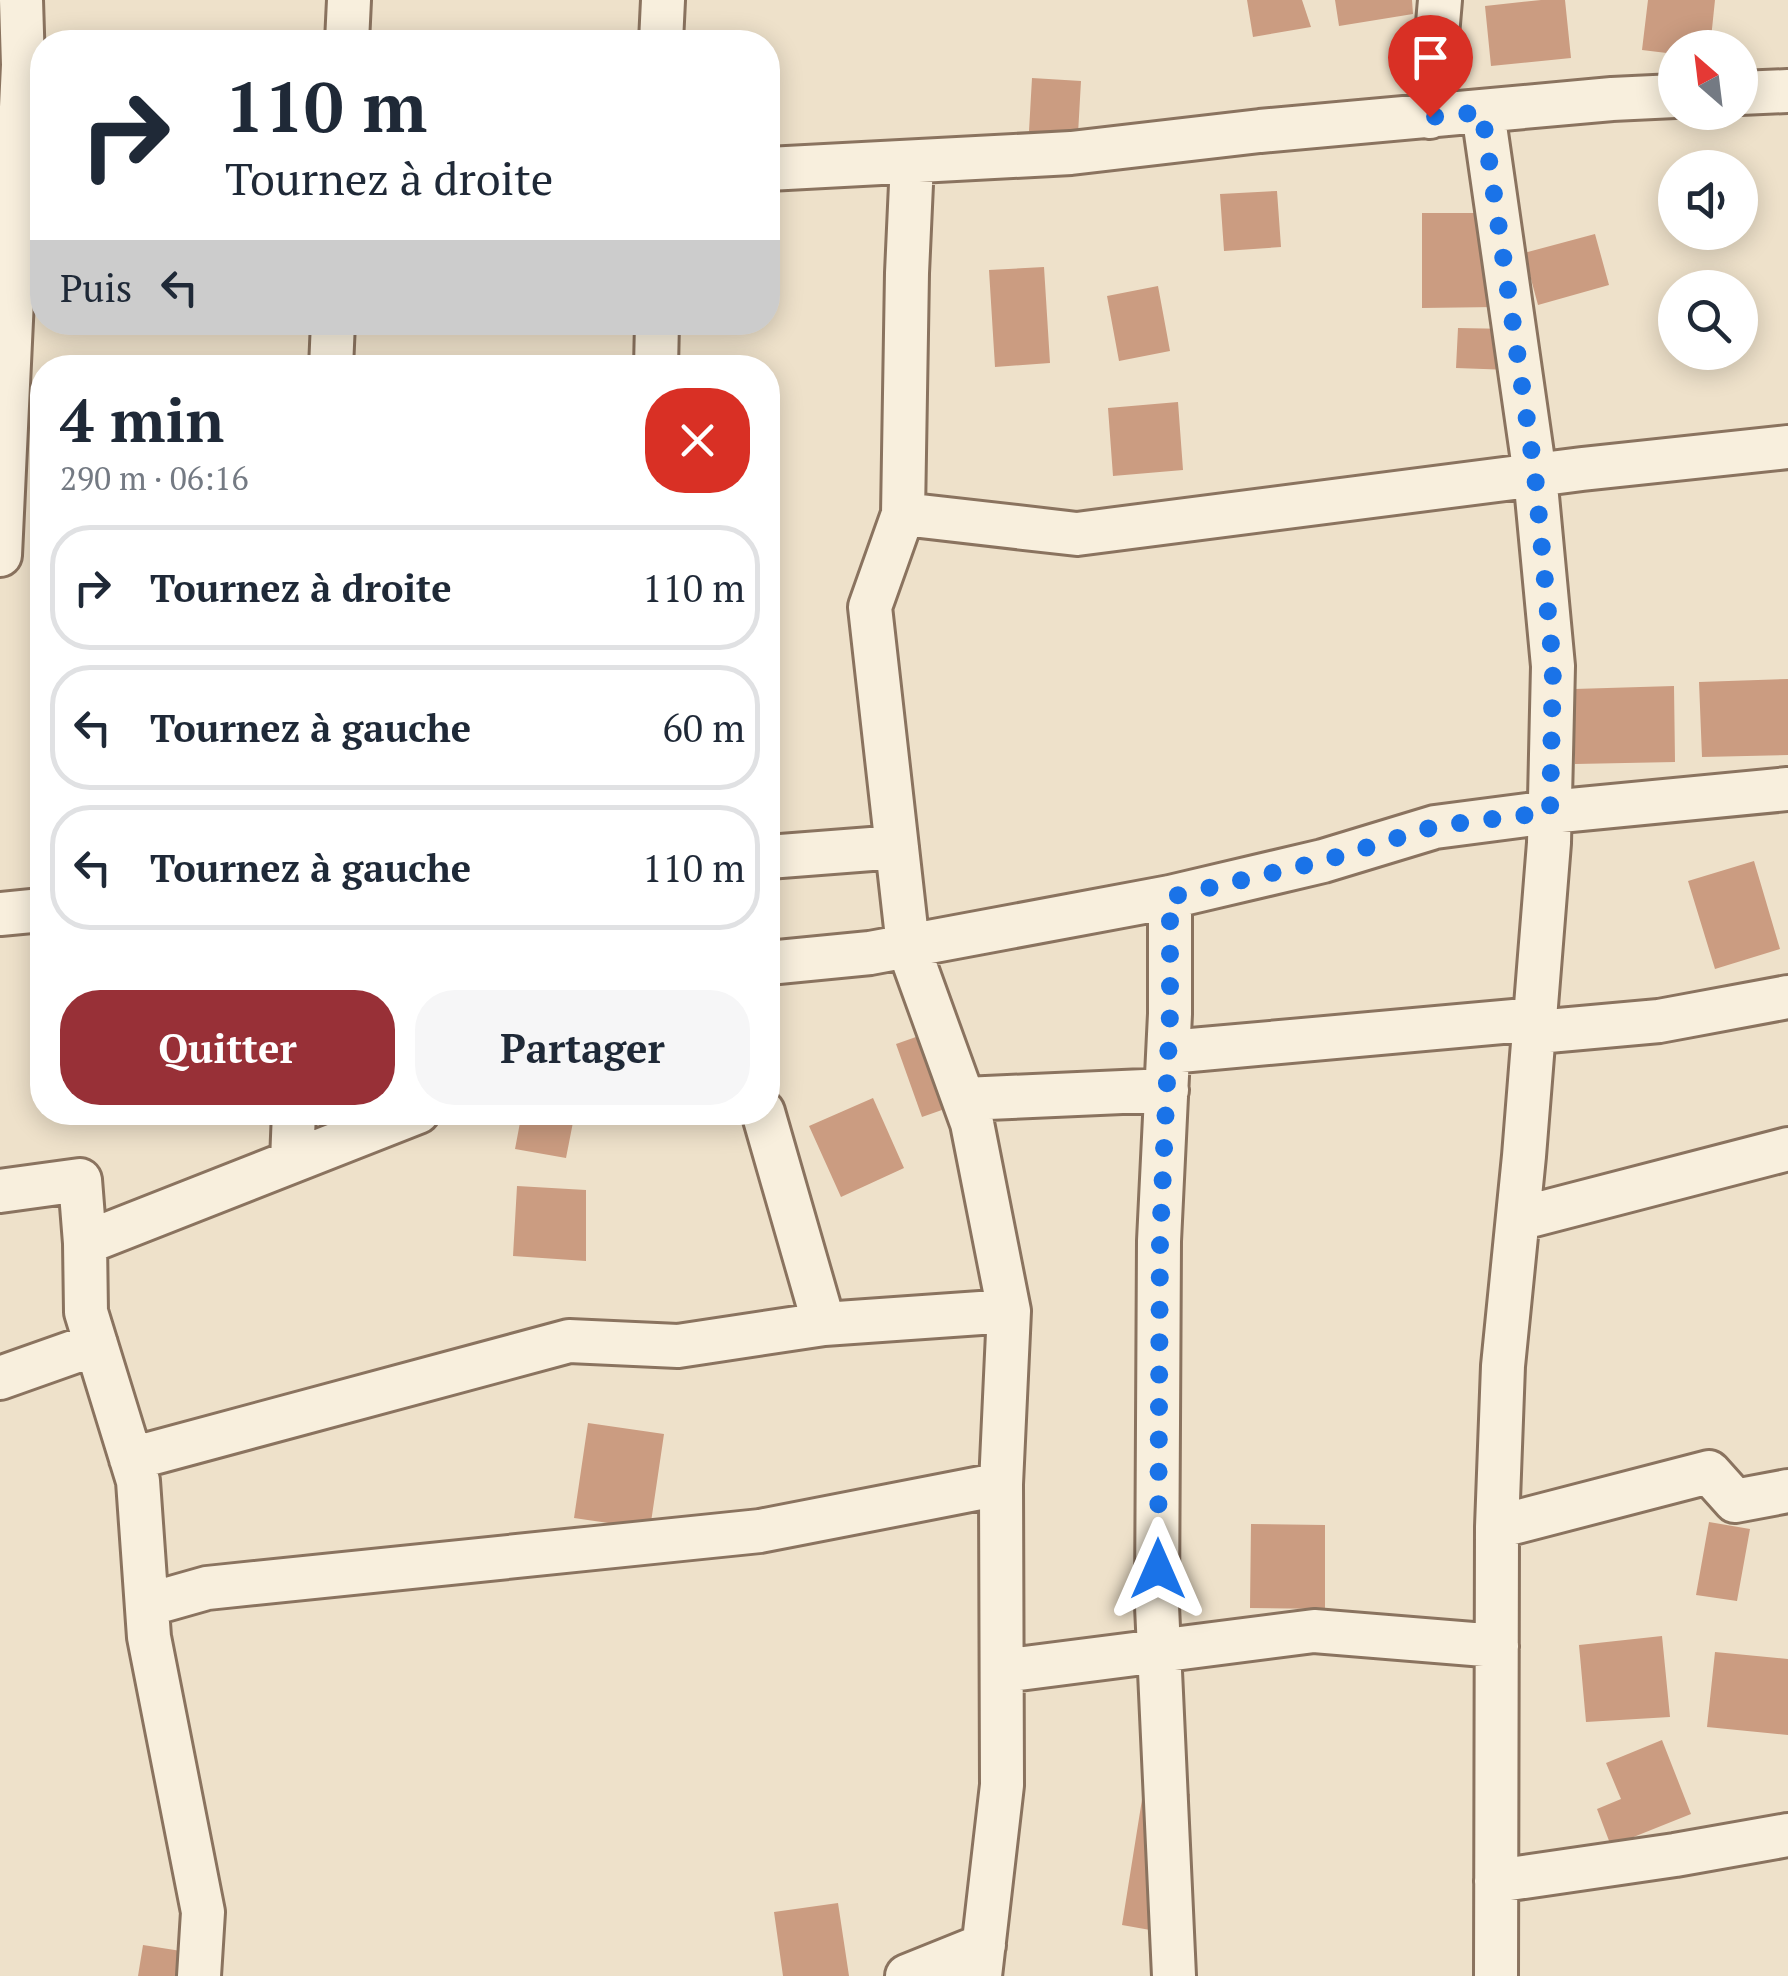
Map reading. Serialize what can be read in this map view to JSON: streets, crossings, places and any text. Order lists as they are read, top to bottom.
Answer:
{
  "north": "top left",
  "page": {
    "turn": ["110 m", "Tournez à droite"],
    "then": "Puis",
    "heading": ["4 min", "290 m · 06:16"],
    "list": [
      {
        "name": "Tournez à droite",
        "value": "110 m"
      },
      {
        "name": "Tournez à gauche",
        "value": "60 m"
      },
      {
        "name": "Tournez à gauche",
        "value": "110 m"
      }
    ],
    "buttons": ["Quitter", "Partager"]
  }
}
